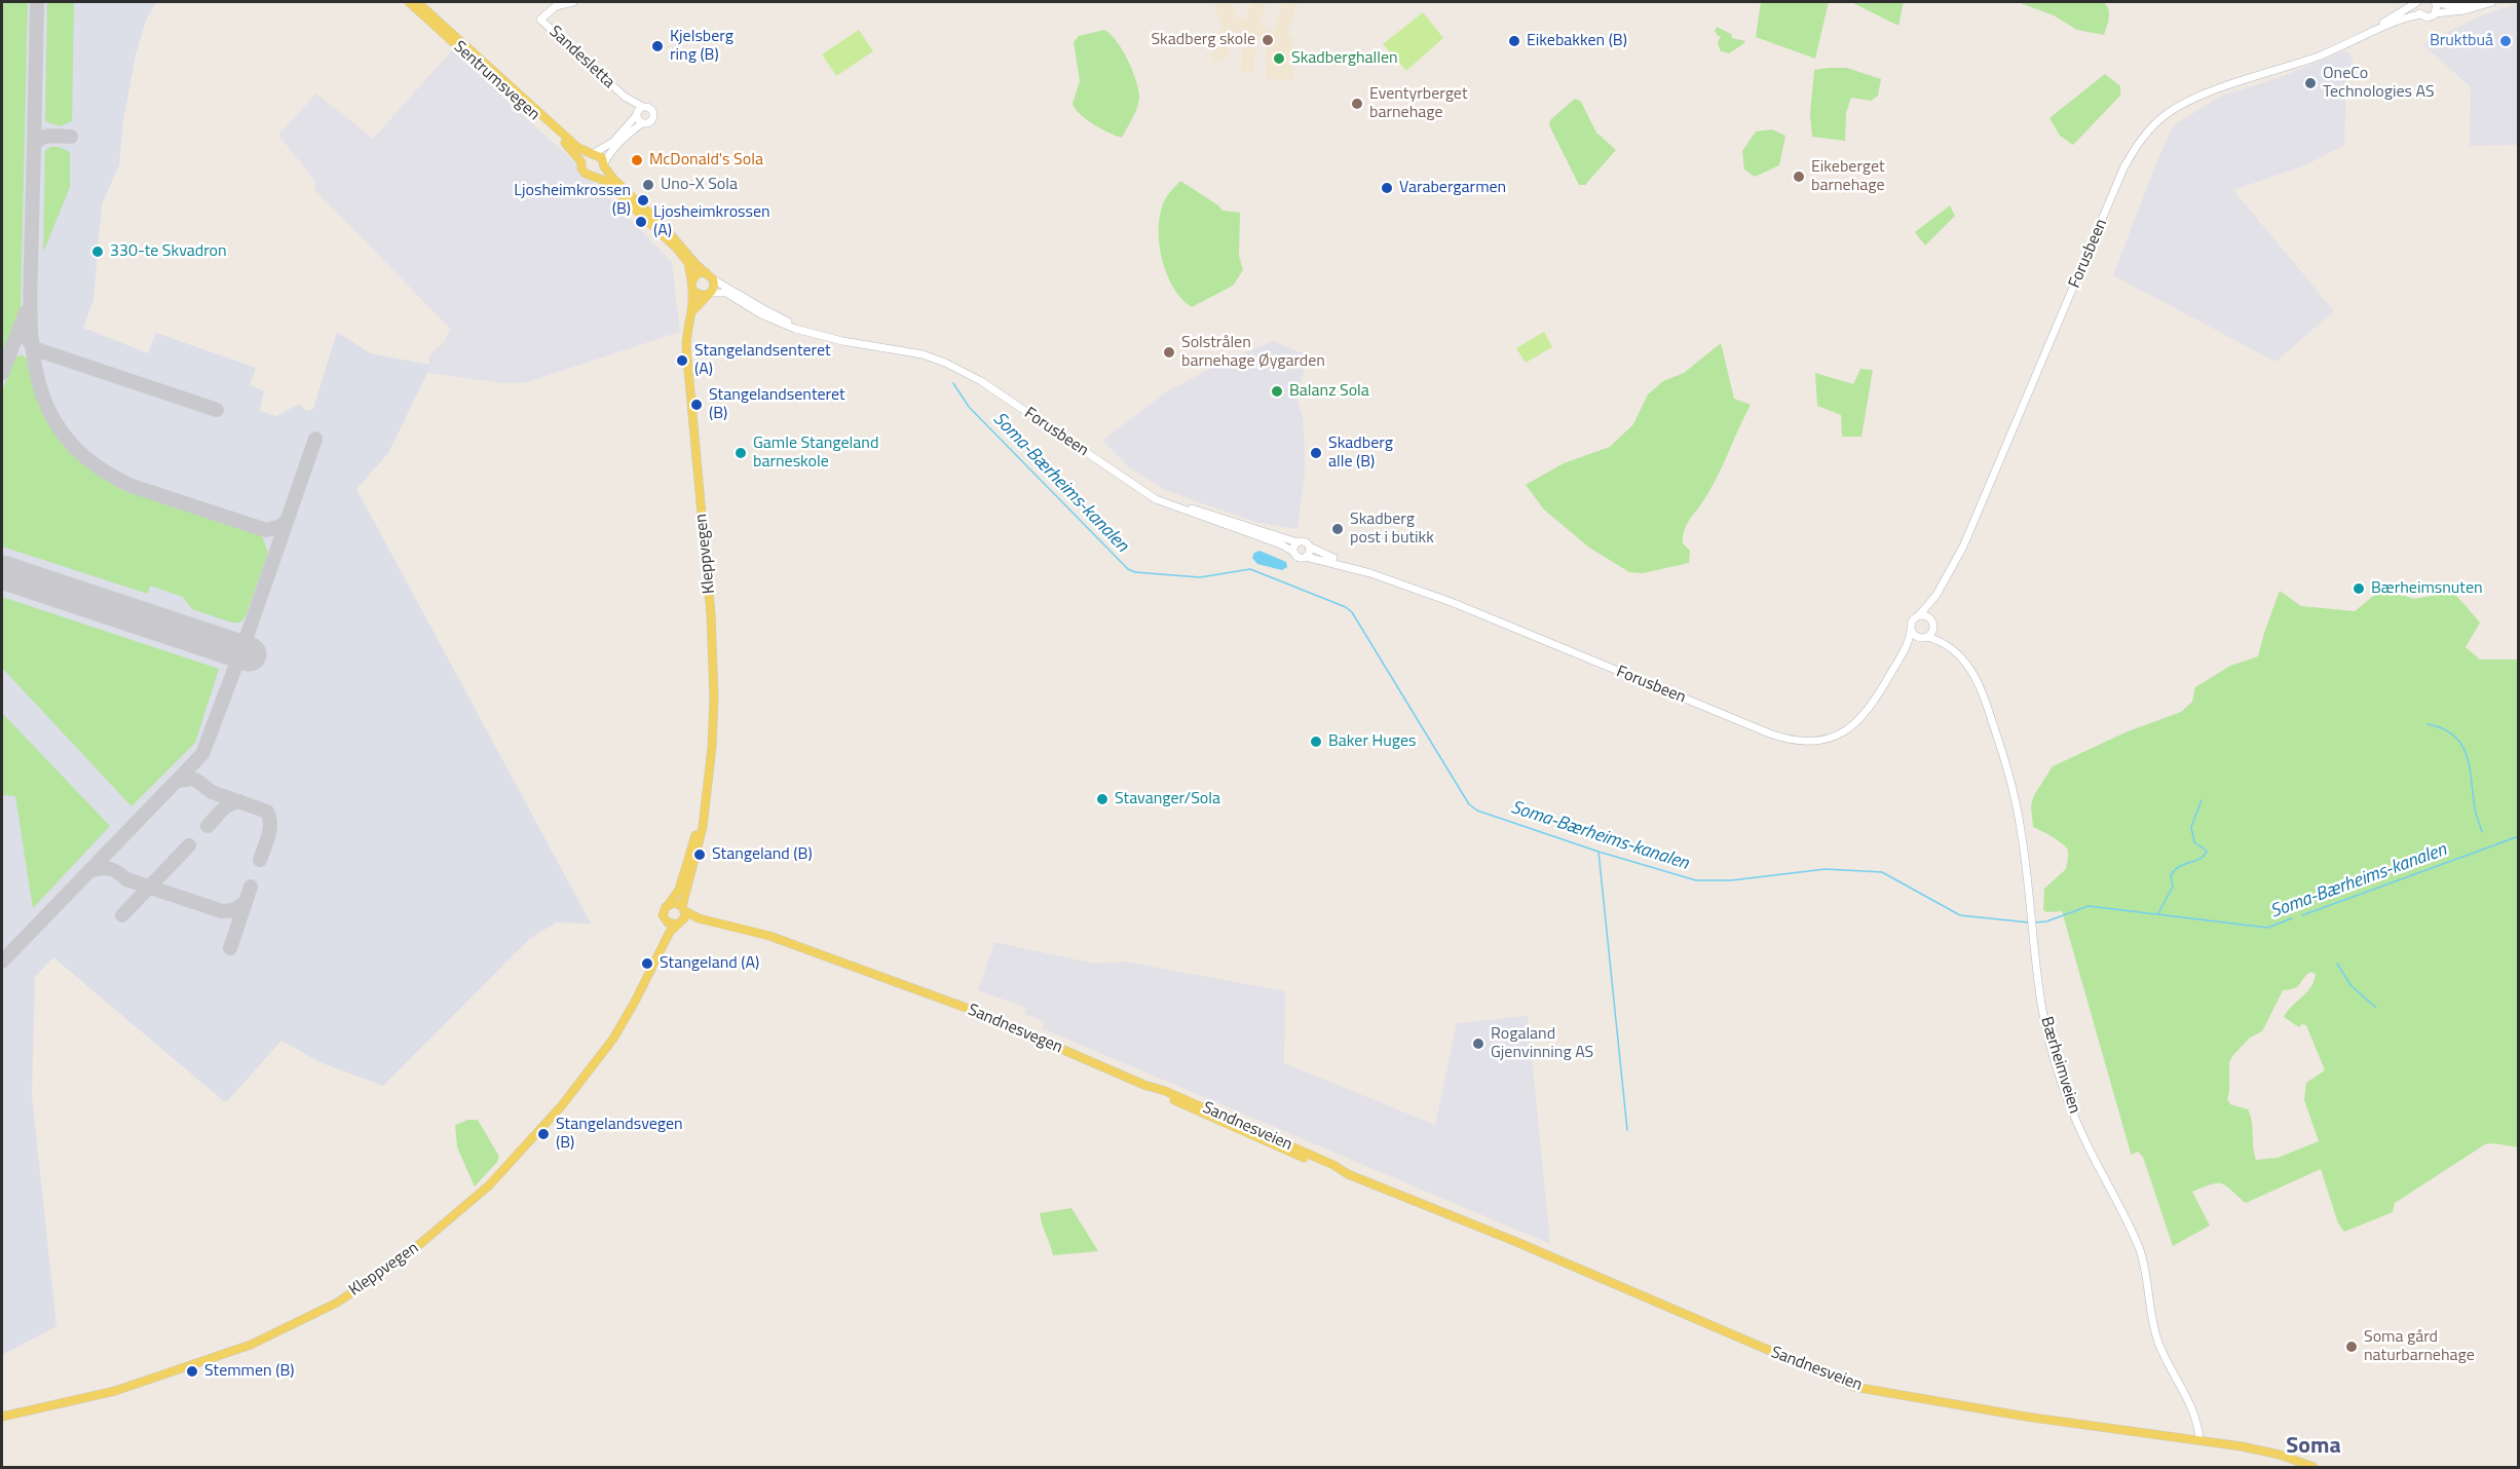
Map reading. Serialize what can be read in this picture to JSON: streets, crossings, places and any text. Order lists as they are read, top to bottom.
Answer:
{
  "streets": {
    "main road": [
      "Sandesletta",
      "Sentrumsvegen",
      "Forusbeen",
      "Kleppvegen",
      "Sandnesvegen",
      "Bærheimveien",
      "Sandnesveien"
    ]
  },
  "crossings": [
    ["Sentrumsvegen", "Forusbeen"],
    ["Sentrumsvegen", "Kleppvegen"],
    ["Forusbeen", "Kleppvegen"],
    ["Kleppvegen", "Sandnesvegen"],
    ["Sandnesvegen", "Sandnesveien"],
    ["Bærheimveien", "Sandnesveien"]
  ],
  "districts": ["Soma"],
  "water": ["Soma-Bærheims-kanalen"],
  "places": [
    "Skadberg skole",
    "Eikebakken (B)",
    "Bruktbuå",
    "Kjelsberg ring (B)",
    "Skadberghallen",
    "OneCo Technologies AS",
    "Eventyrberget barnehage",
    "McDonald's Sola",
    "Eikeberget barnehage",
    "Uno-X Sola",
    "Varabergarmen",
    "Ljosheimkrossen (B)",
    "Ljosheimkrossen (A)",
    "330-te Skvadron",
    "Solstrålen barnehage Øygarden",
    "Stangelandsenteret (A)",
    "Balanz Sola",
    "Stangelandsenteret (B)",
    "Gamle Stangeland barneskole",
    "Skadberg alle (B)",
    "Skadberg post i butikk",
    "Bærheimsnuten",
    "Baker Huges",
    "Stavanger/Sola",
    "Stangeland (B)",
    "Stangeland (A)",
    "Rogaland Gjenvinning AS",
    "Stangelandsvegen (B)",
    "Soma gård naturbarnehage",
    "Stemmen (B)"
  ]
}
